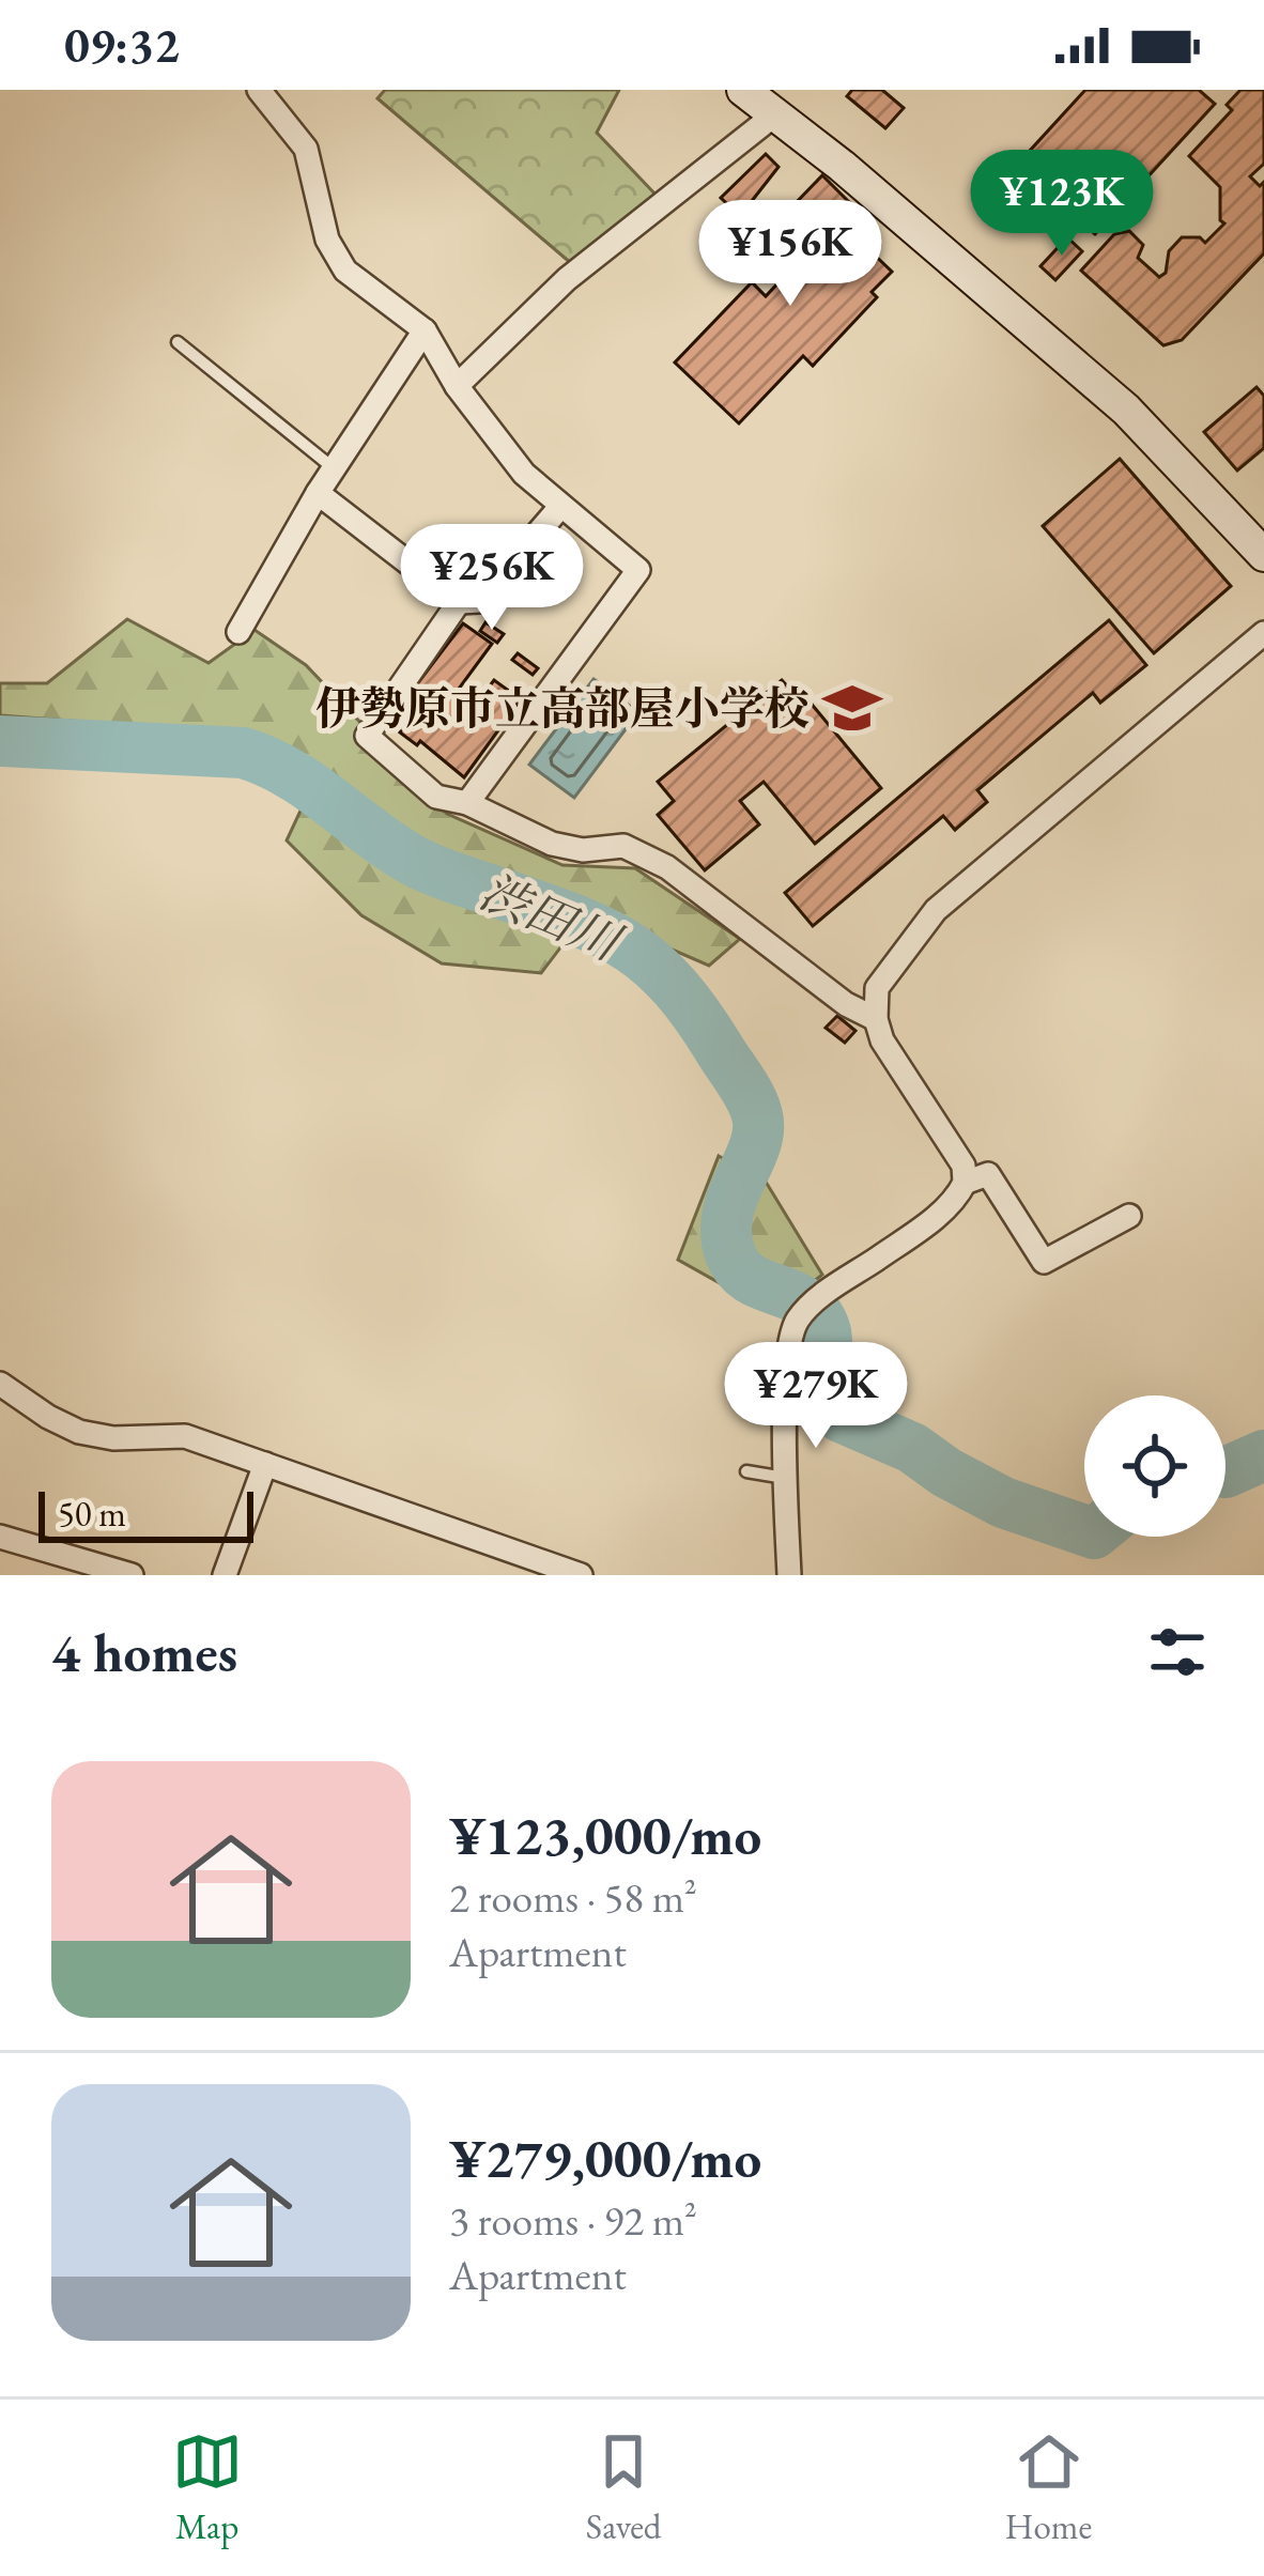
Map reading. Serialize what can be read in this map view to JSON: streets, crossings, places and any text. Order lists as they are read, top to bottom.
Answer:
{
  "water": ["渋田川"],
  "places": {
    "school or university": ["伊勢原市立高部屋小学校"]
  },
  "scale_bar": "50 m",
  "page": {
    "status": "09:32",
    "price": [
      "¥123K",
      "¥156K",
      "¥256K",
      "¥279K"
    ],
    "scale": "50 m",
    "heading": "4 homes",
    "list": [
      {
        "name": "¥123,000/mo",
        "note": "2 rooms · 58 m² · Apartment"
      },
      {
        "name": "¥279,000/mo",
        "note": "3 rooms · 92 m² · Apartment"
      }
    ],
    "tabs": ["Map", "Saved", "Home"]
  }
}
